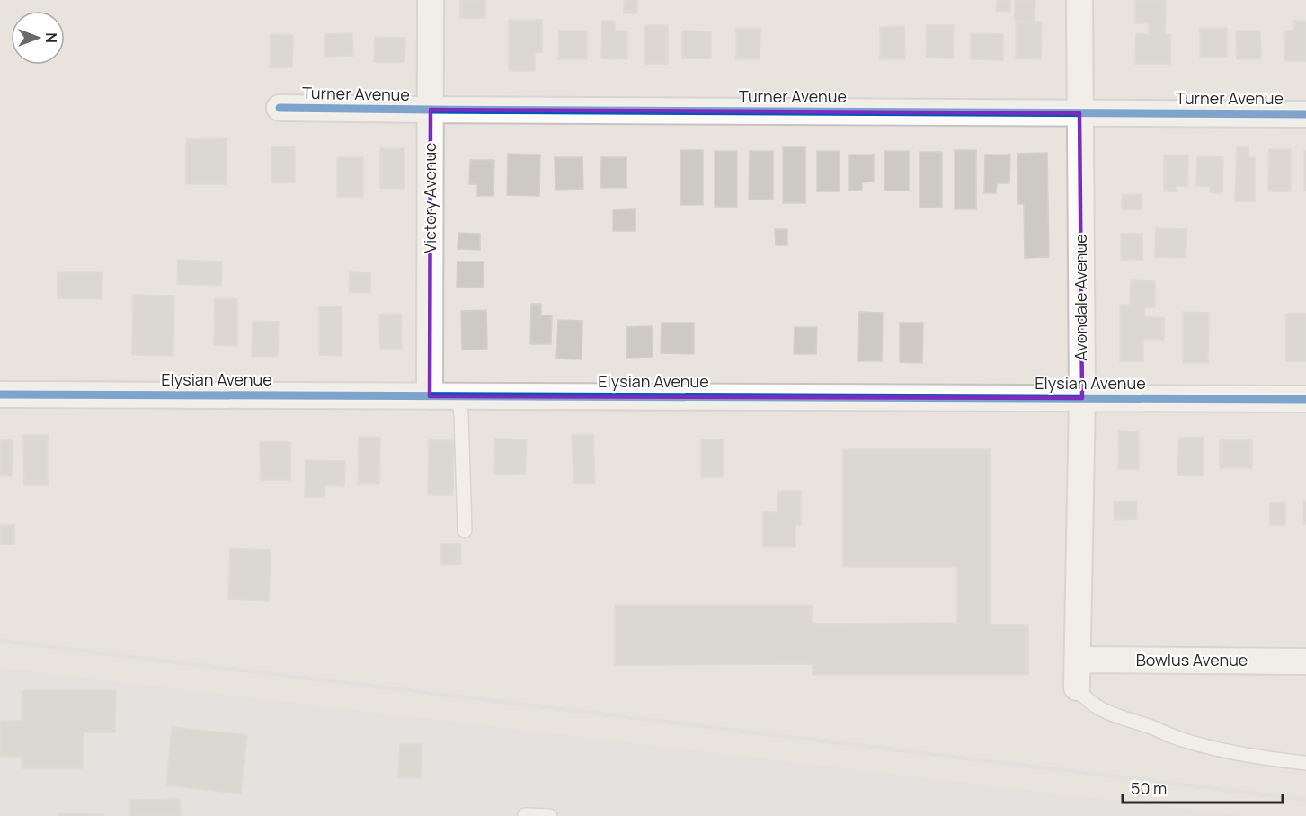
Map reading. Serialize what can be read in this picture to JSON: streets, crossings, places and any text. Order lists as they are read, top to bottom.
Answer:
{
  "streets": {
    "street": [
      "Turner Avenue",
      "Victory Avenue",
      "Avondale Avenue",
      "Elysian Avenue",
      "Bowlus Avenue"
    ]
  },
  "crossings": [
    ["Turner Avenue", "Victory Avenue"],
    ["Turner Avenue", "Avondale Avenue"],
    ["Victory Avenue", "Elysian Avenue"],
    ["Avondale Avenue", "Elysian Avenue"],
    ["Avondale Avenue", "Bowlus Avenue"]
  ],
  "scale_bar": "50 m",
  "north": "right"
}
